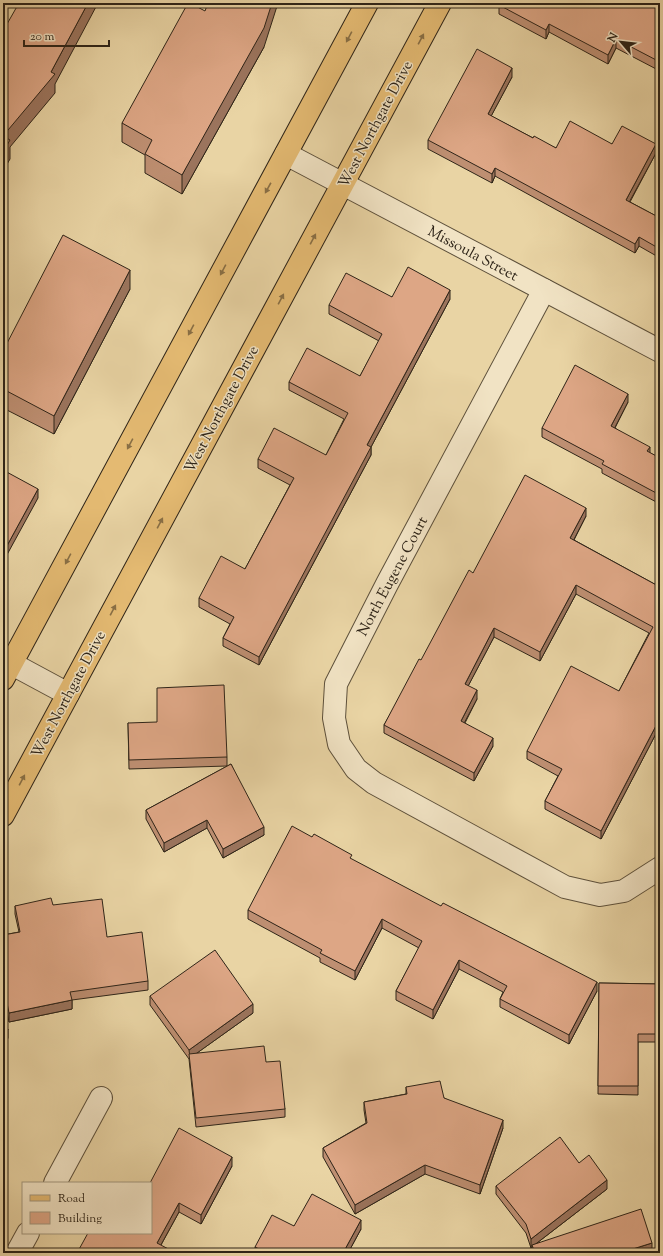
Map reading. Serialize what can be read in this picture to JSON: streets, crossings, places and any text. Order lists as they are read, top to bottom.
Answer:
{
  "streets": {
    "main road": ["West Northgate Drive"],
    "street": ["Missoula Street", "North Eugene Court"]
  },
  "crossings": [
    ["West Northgate Drive", "Missoula Street"],
    ["Missoula Street", "North Eugene Court"]
  ],
  "legend": ["Road", "Building"],
  "scale_bar": "20 m",
  "north": "top left"
}
